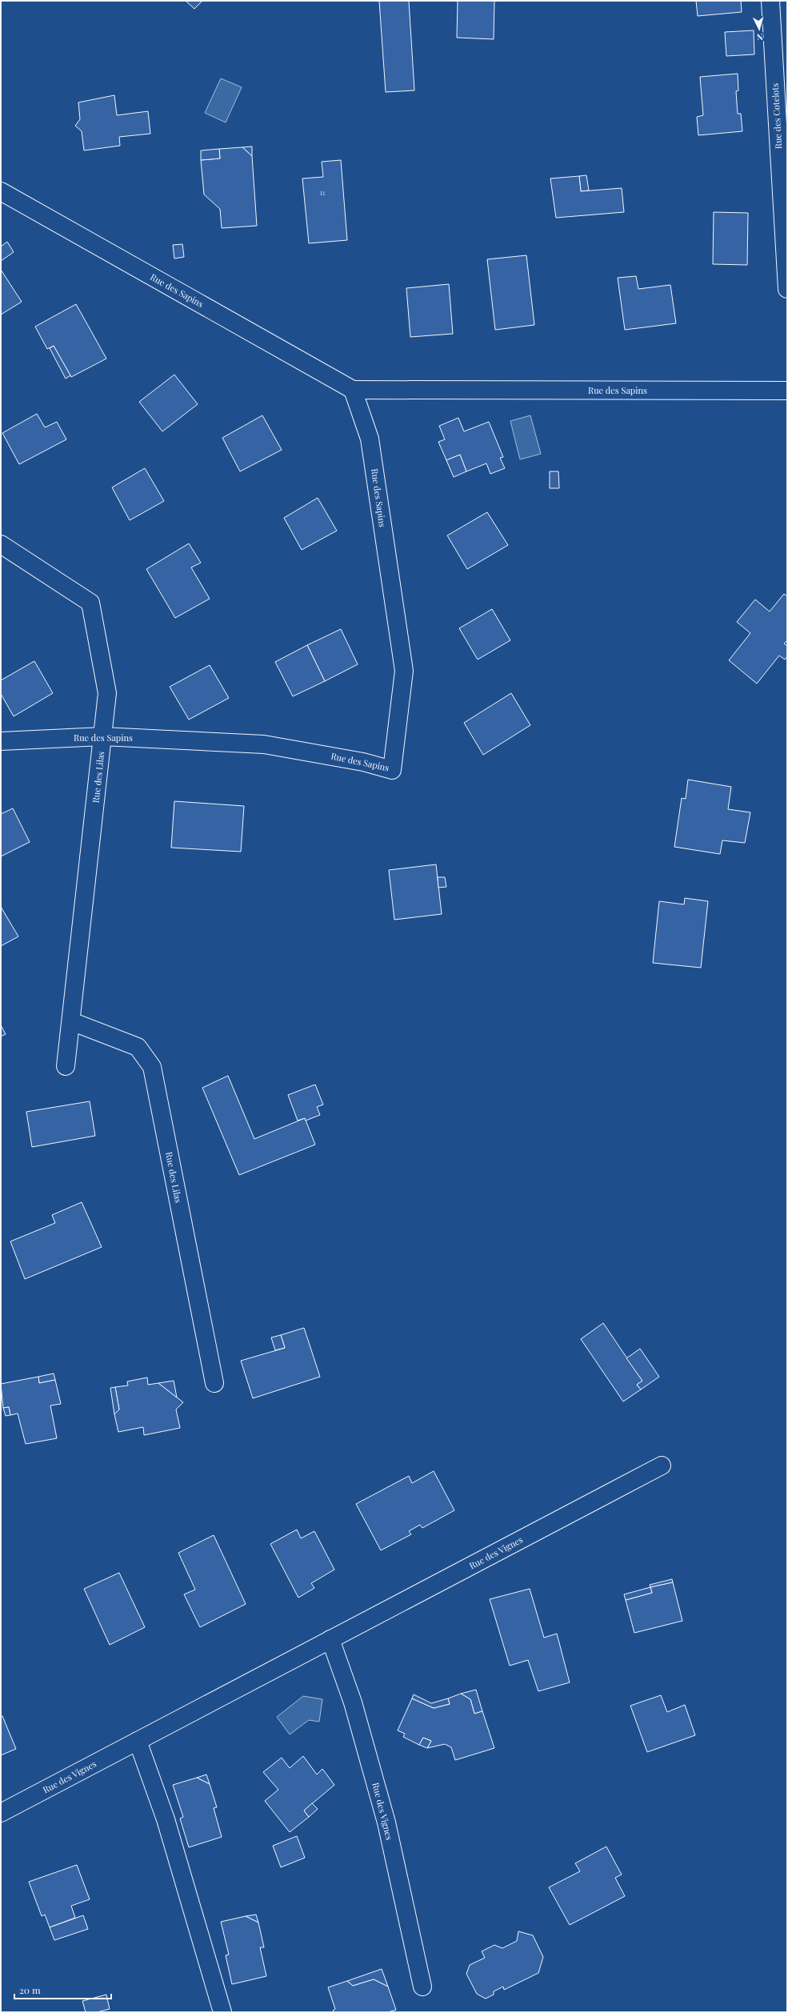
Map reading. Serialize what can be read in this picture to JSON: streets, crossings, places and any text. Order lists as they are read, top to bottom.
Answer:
{
  "streets": {
    "street": [
      "Rue des Cotelots",
      "Rue des Sapins",
      "Rue des Lilas",
      "Rue des Vignes"
    ]
  },
  "crossings": [
    ["Rue des Sapins", "Rue des Lilas"]
  ],
  "house_numbers": ["11"],
  "scale_bar": "20 m",
  "north": "bottom"
}
